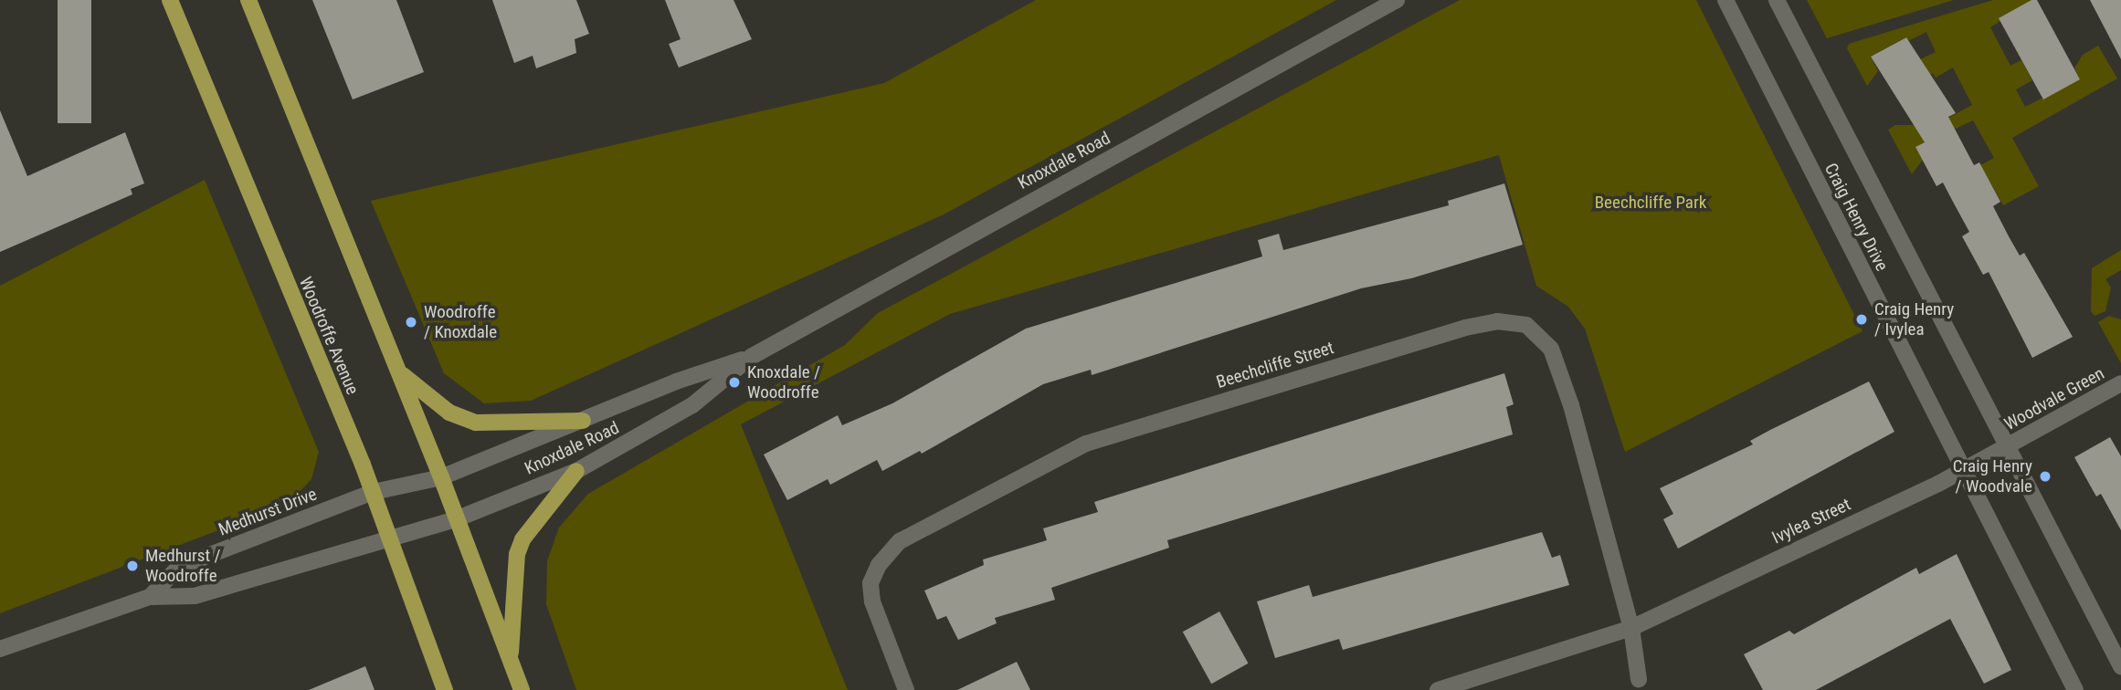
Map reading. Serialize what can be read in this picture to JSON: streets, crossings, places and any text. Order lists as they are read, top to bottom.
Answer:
{
  "streets": {
    "main road": ["Woodroffe Avenue"],
    "street": [
      "Knoxdale Road",
      "Craig Henry Drive",
      "Beechcliffe Street",
      "Woodvale Green",
      "Medhurst Drive",
      "Ivylea Street"
    ]
  },
  "crossings": [
    ["Knoxdale Road", "Woodroffe Avenue"],
    ["Knoxdale Road", "Medhurst Drive"],
    ["Craig Henry Drive", "Woodvale Green"],
    ["Craig Henry Drive", "Ivylea Street"],
    ["Woodroffe Avenue", "Medhurst Drive"],
    ["Beechcliffe Street", "Ivylea Street"],
    ["Woodvale Green", "Ivylea Street"]
  ],
  "parks": ["Beechcliffe Park"],
  "places": [
    "Craig Henry / Ivylea",
    "Woodroffe / Knoxdale",
    "Knoxdale / Woodroffe",
    "Craig Henry / Woodvale",
    "Medhurst / Woodroffe"
  ]
}
